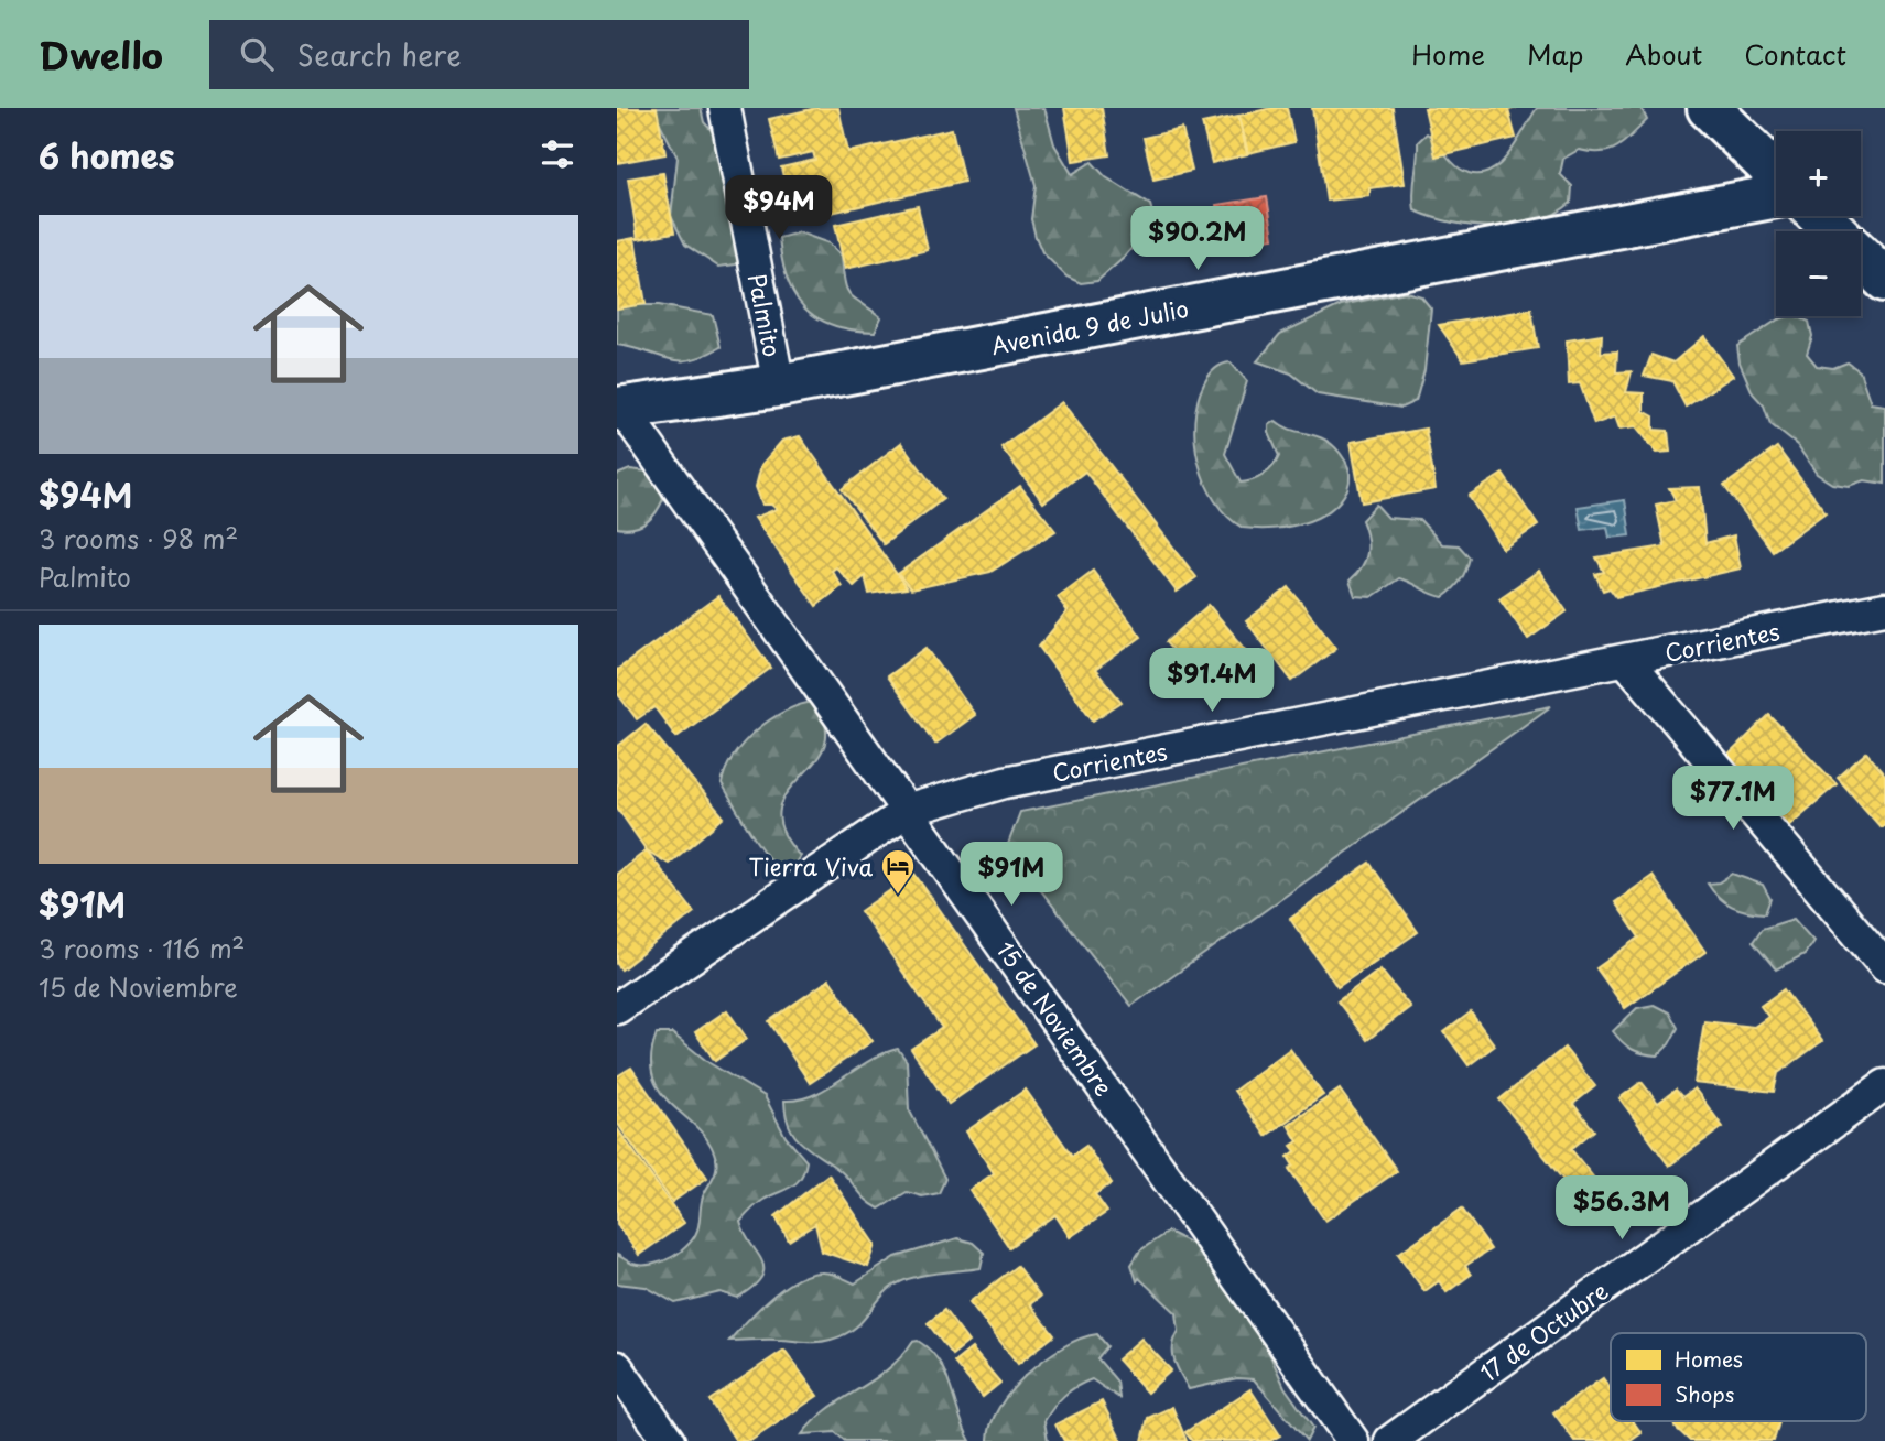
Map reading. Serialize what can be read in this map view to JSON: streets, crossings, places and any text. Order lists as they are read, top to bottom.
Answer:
{
  "streets": {
    "main road": ["Avenida 9 de Julio"],
    "street": [
      "Palmito",
      "Corrientes",
      "15 de Noviembre",
      "17 de Octubre"
    ]
  },
  "crossings": [
    ["Palmito", "Avenida 9 de Julio"],
    ["Avenida 9 de Julio", "15 de Noviembre"],
    ["Corrientes", "15 de Noviembre"]
  ],
  "places": {
    "hotel": ["Tierra Viva"]
  },
  "legend": ["Homes", "Shops"],
  "page": {
    "header": "Dwello",
    "search": "Search here",
    "nav": [
      "Home",
      "Map",
      "About",
      "Contact"
    ],
    "heading": "6 homes",
    "map_buttons": ["+", "−"],
    "price": [
      "$94M",
      "$90.2M",
      "$91.4M",
      "$77.1M",
      "$91M",
      "$56.3M"
    ],
    "list": [
      {
        "name": "$94M",
        "note": "3 rooms · 98 m² · Palmito"
      },
      {
        "name": "$91M",
        "note": "3 rooms · 116 m² · 15 de Noviembre"
      }
    ]
  }
}
